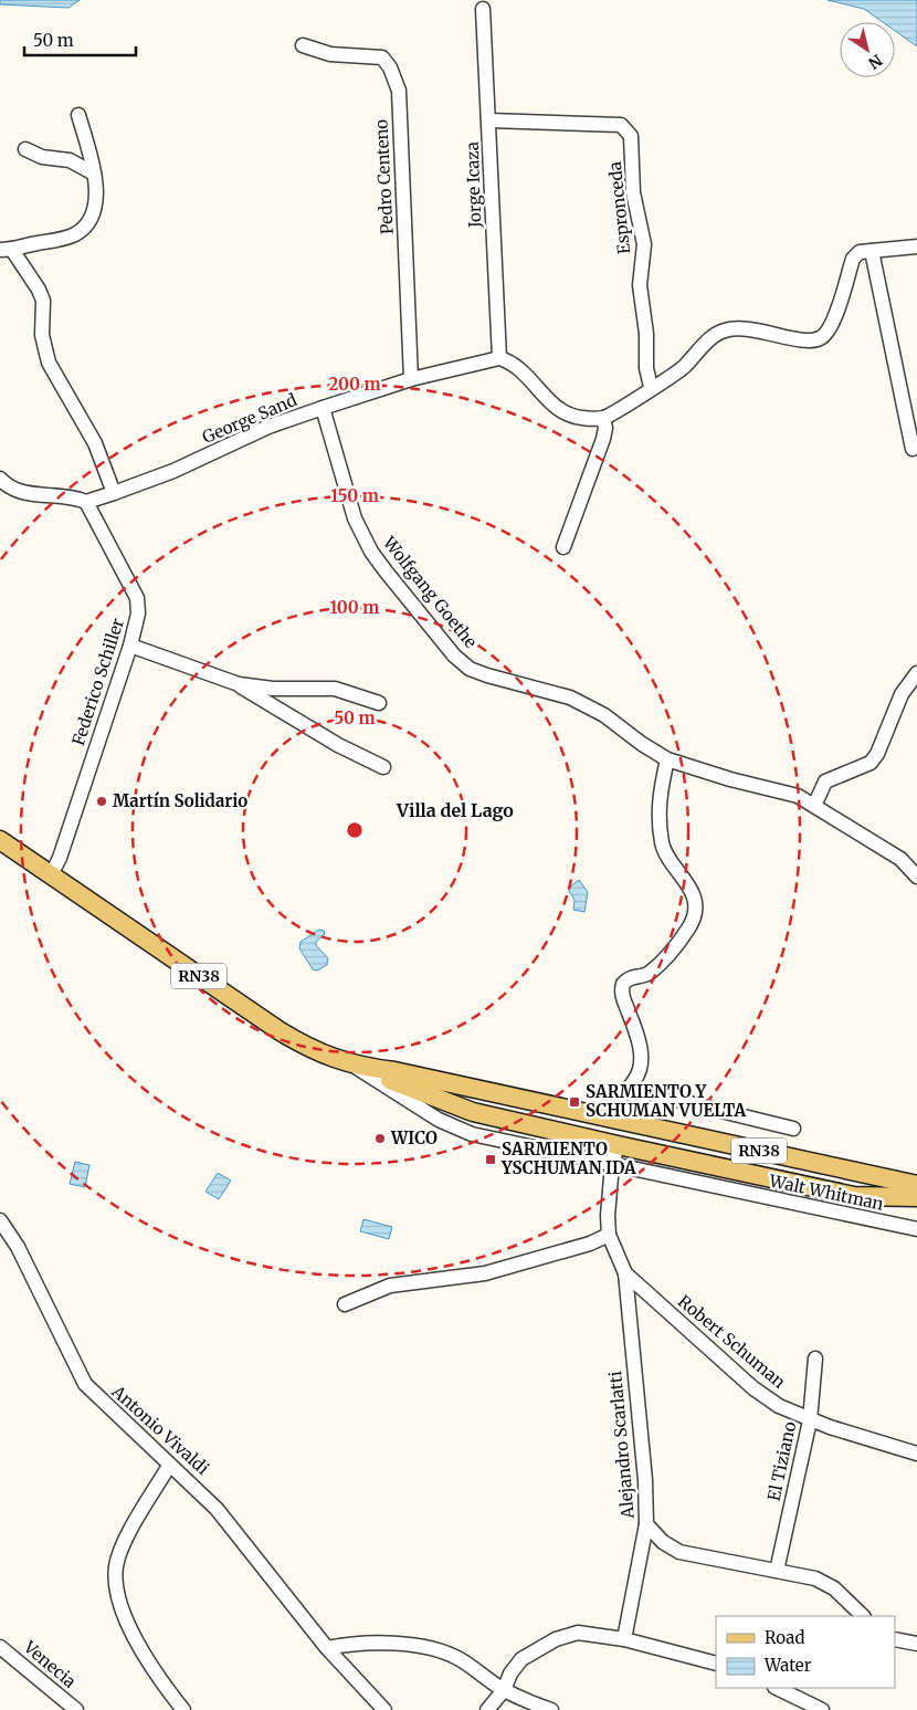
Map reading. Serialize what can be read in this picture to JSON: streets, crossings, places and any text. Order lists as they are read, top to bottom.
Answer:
{
  "streets": {
    "main road": ["RN38"],
    "street": [
      "Pedro Centeno",
      "Jorge Icaza",
      "Espronceda",
      "George Sand",
      "Wolfgang Goethe",
      "Federico Schiller",
      "Walt Whitman",
      "Robert Schuman",
      "Antonio Vivaldi",
      "Alejandro Scarlatti",
      "El Tiziano",
      "Venecia"
    ]
  },
  "crossings": [
    ["Pedro Centeno", "George Sand"],
    ["Jorge Icaza", "Espronceda"],
    ["Jorge Icaza", "George Sand"],
    ["George Sand", "Wolfgang Goethe"],
    ["Federico Schiller", "RN38"],
    ["RN38", "Walt Whitman"],
    ["RN38", "Alejandro Scarlatti"],
    ["Walt Whitman", "Alejandro Scarlatti"],
    ["Robert Schuman", "Alejandro Scarlatti"],
    ["Robert Schuman", "El Tiziano"]
  ],
  "districts": ["Villa del Lago"],
  "places": {
    "other": ["Martín Solidario", "WICO"],
    "transit": ["SARMIENTO Y SCHUMAN VUELTA", "SARMIENTO YSCHUMAN IDA"]
  },
  "legend": ["Road", "Water"],
  "scale_bar": "50 m",
  "north": "bottom right",
  "rings": [
    "200 m",
    "150 m",
    "100 m",
    "50 m"
  ]
}
